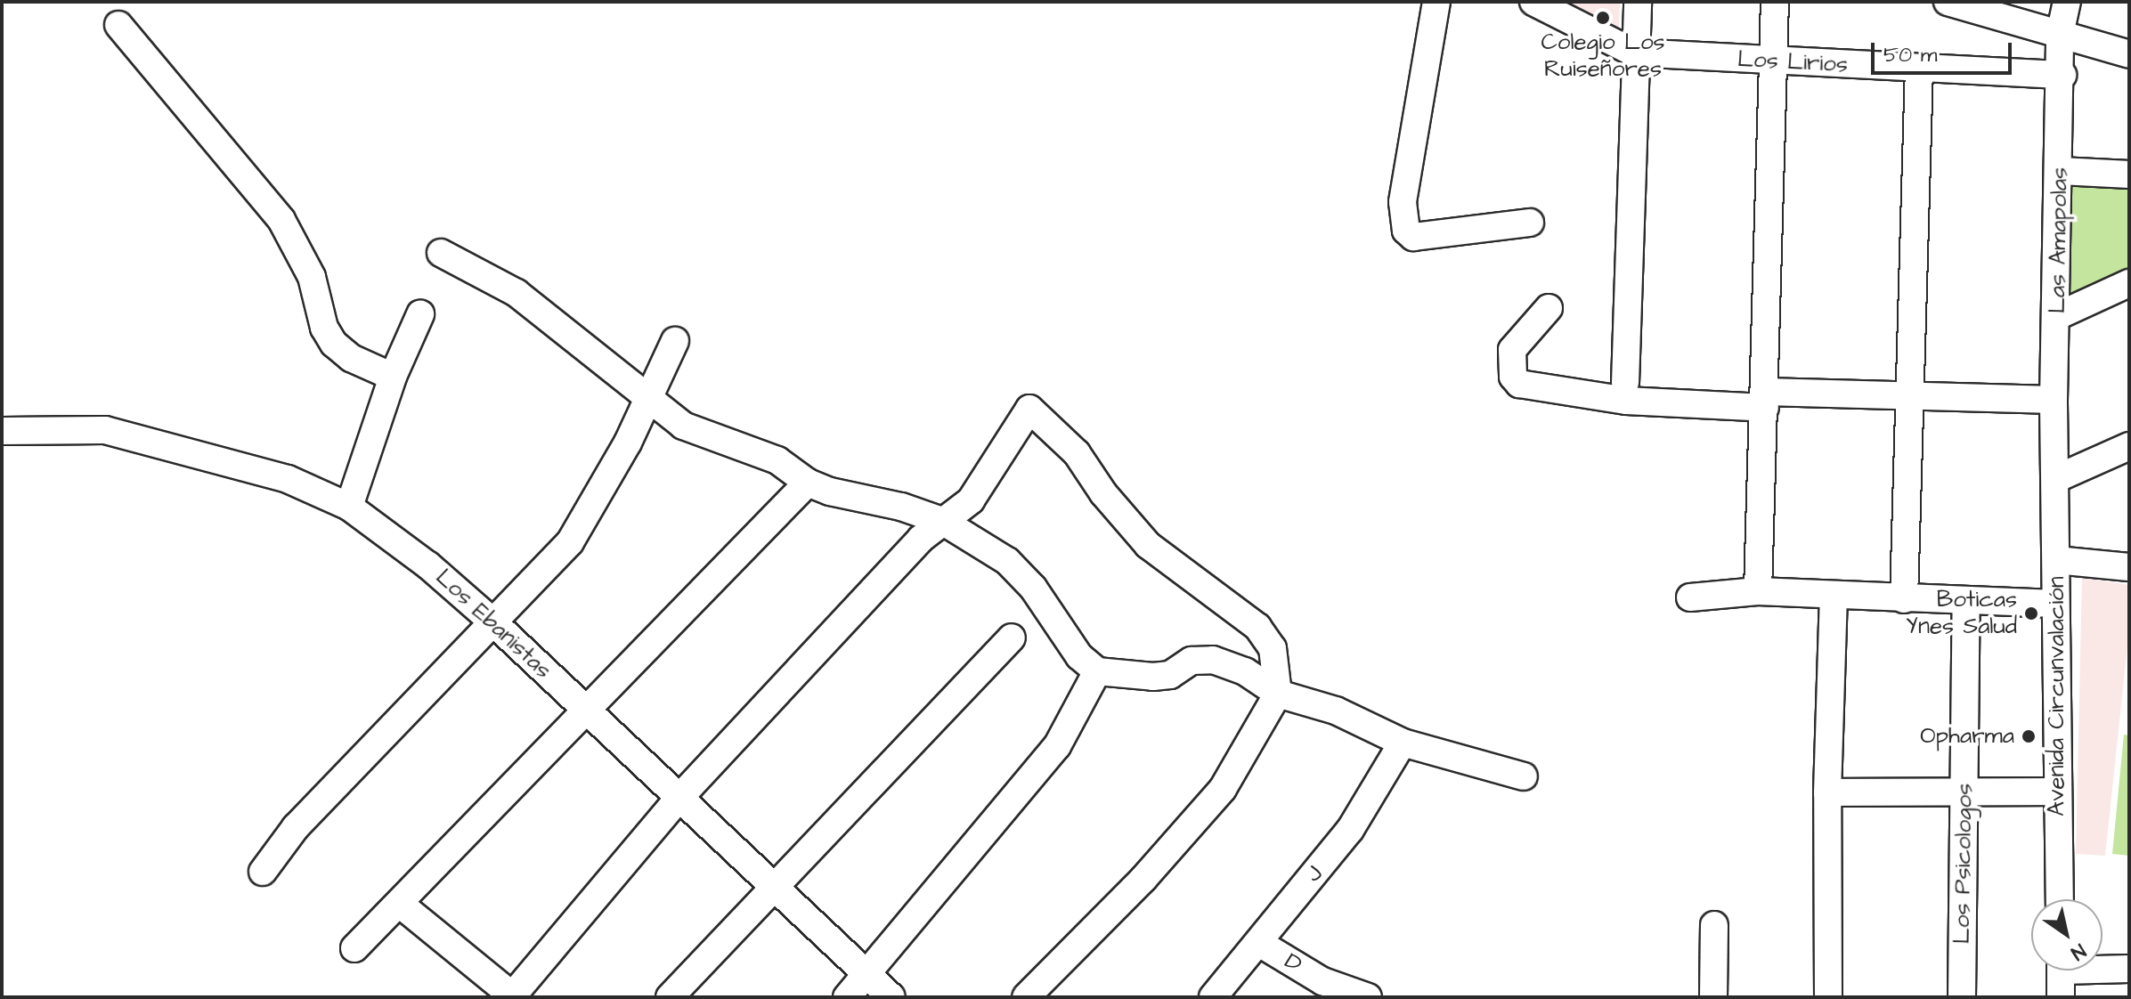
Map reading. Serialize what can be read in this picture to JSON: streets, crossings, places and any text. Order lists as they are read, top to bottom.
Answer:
{
  "streets": {
    "street": [
      "Los Lirios",
      "Las Amapolas",
      "Los Ebanistas",
      "Avenida Circunvalación",
      "Los Psicologos",
      "J",
      "D"
    ]
  },
  "crossings": [
    ["Los Lirios", "Las Amapolas"],
    ["Las Amapolas", "Avenida Circunvalación"],
    ["J", "D"]
  ],
  "places": ["Colegio Los Ruiseñores", "Boticas Ynes Salud", "Opharma"],
  "scale_bar": "50 m",
  "north": "bottom right"
}
